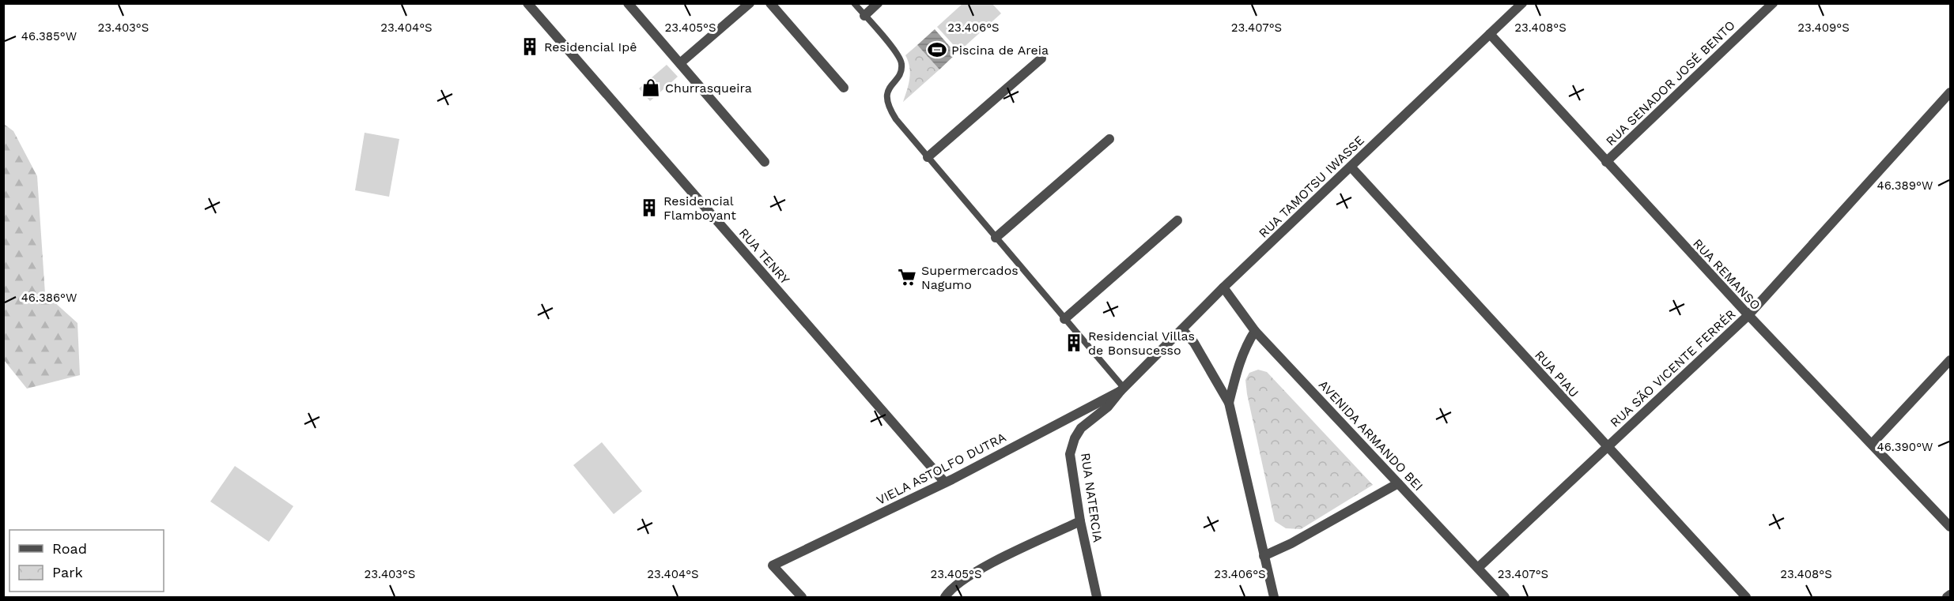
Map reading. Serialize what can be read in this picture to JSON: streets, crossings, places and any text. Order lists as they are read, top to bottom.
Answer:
{
  "streets": {
    "street": [
      "RUA SENADOR JOSÉ BENTO",
      "RUA TAMOTSU IWASSE",
      "RUA TENRY",
      "RUA REMANSO",
      "RUA SÃO VICENTE FERRÉR",
      "RUA PIAU",
      "AVENIDA ARMANDO BEI",
      "VIELA ASTOLFO DUTRA",
      "RUA NATERCIA"
    ]
  },
  "crossings": [
    ["RUA SENADOR JOSÉ BENTO", "RUA REMANSO"],
    ["RUA TAMOTSU IWASSE", "RUA REMANSO"],
    ["RUA TAMOTSU IWASSE", "RUA PIAU"],
    ["RUA TAMOTSU IWASSE", "AVENIDA ARMANDO BEI"],
    ["RUA TAMOTSU IWASSE", "VIELA ASTOLFO DUTRA"],
    ["RUA TAMOTSU IWASSE", "RUA NATERCIA"],
    ["RUA TENRY", "VIELA ASTOLFO DUTRA"],
    ["RUA REMANSO", "RUA SÃO VICENTE FERRÉR"],
    ["RUA SÃO VICENTE FERRÉR", "RUA PIAU"],
    ["RUA SÃO VICENTE FERRÉR", "AVENIDA ARMANDO BEI"],
    ["VIELA ASTOLFO DUTRA", "RUA NATERCIA"]
  ],
  "places": {
    "building": ["Residencial Ipê", "Residencial Flamboyant", "Residencial Villas de Bonsucesso"],
    "sports": ["Piscina de Areia"],
    "shop": ["Churrasqueira"],
    "supermarket": ["Supermercados Nagumo"]
  },
  "legend": ["Road", "Park"],
  "coordinates": [
    "23.403°S",
    "23.404°S",
    "23.405°S",
    "23.406°S",
    "23.407°S",
    "23.408°S",
    "23.409°S",
    "46.385°W",
    "46.389°W",
    "46.386°W",
    "46.390°W"
  ]
}
